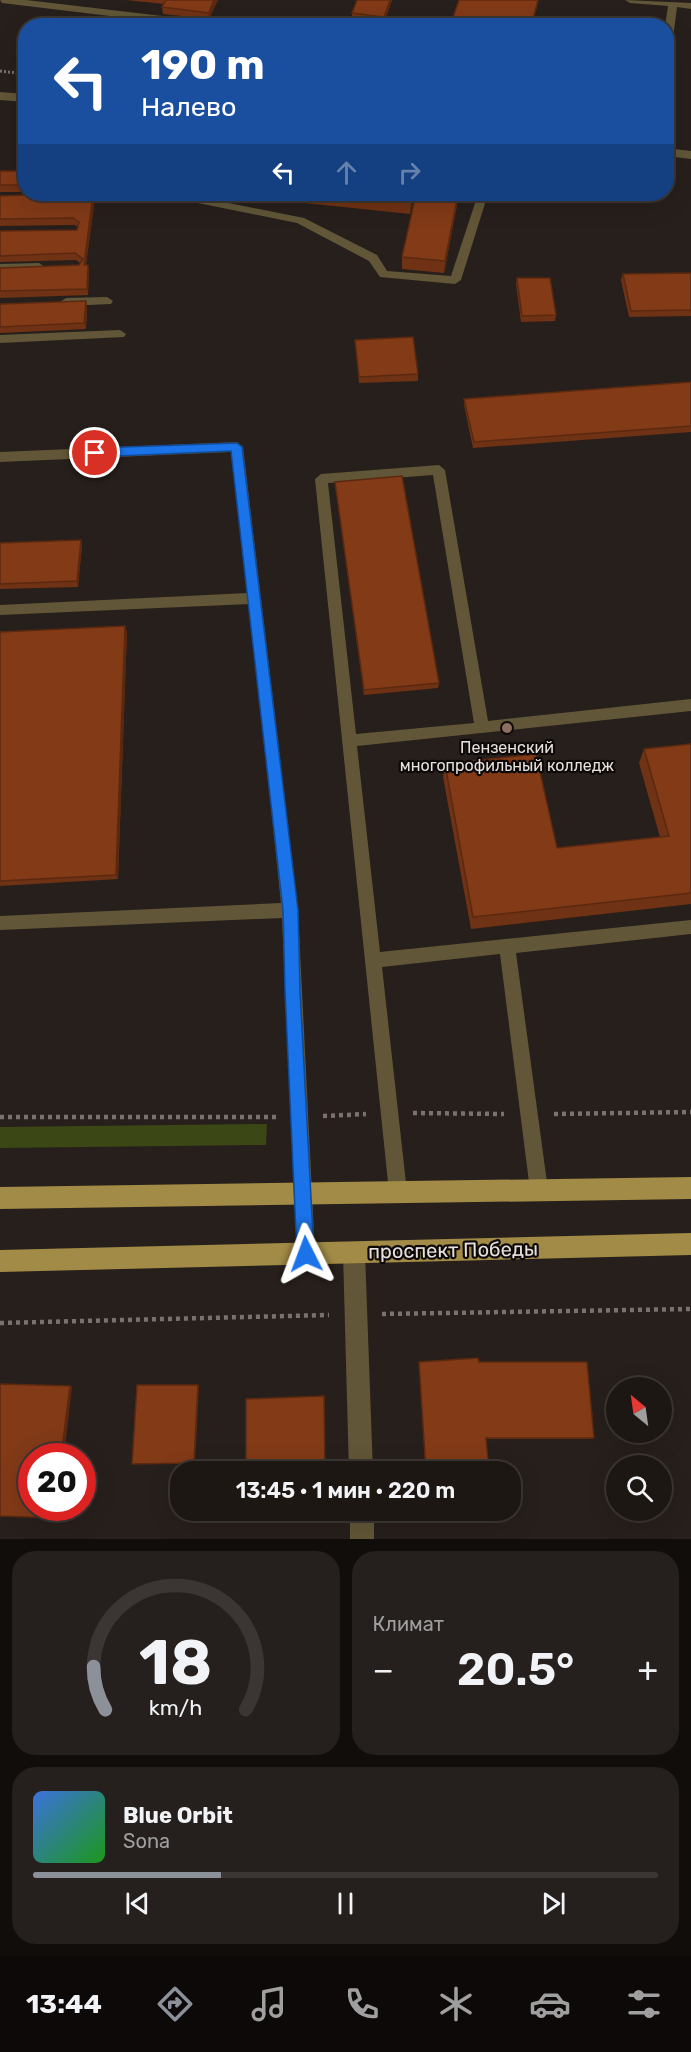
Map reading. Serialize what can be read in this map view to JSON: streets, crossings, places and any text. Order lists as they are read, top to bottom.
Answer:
{
  "streets": {
    "main road": ["проспект Победы"]
  },
  "places": ["Пензенский многопрофильный колледж"],
  "north": "top left",
  "page": {
    "turn": ["190 m", "Налево"],
    "limit": "20",
    "trip": "13:45 · 1 мин · 220 m",
    "tile": "Климат",
    "heat": ["−", "20.5°", "+"],
    "song": ["Blue Orbit", "Sona"],
    "tabs": "13:44",
    "gauge": ["18", "km/h"]
  }
}
